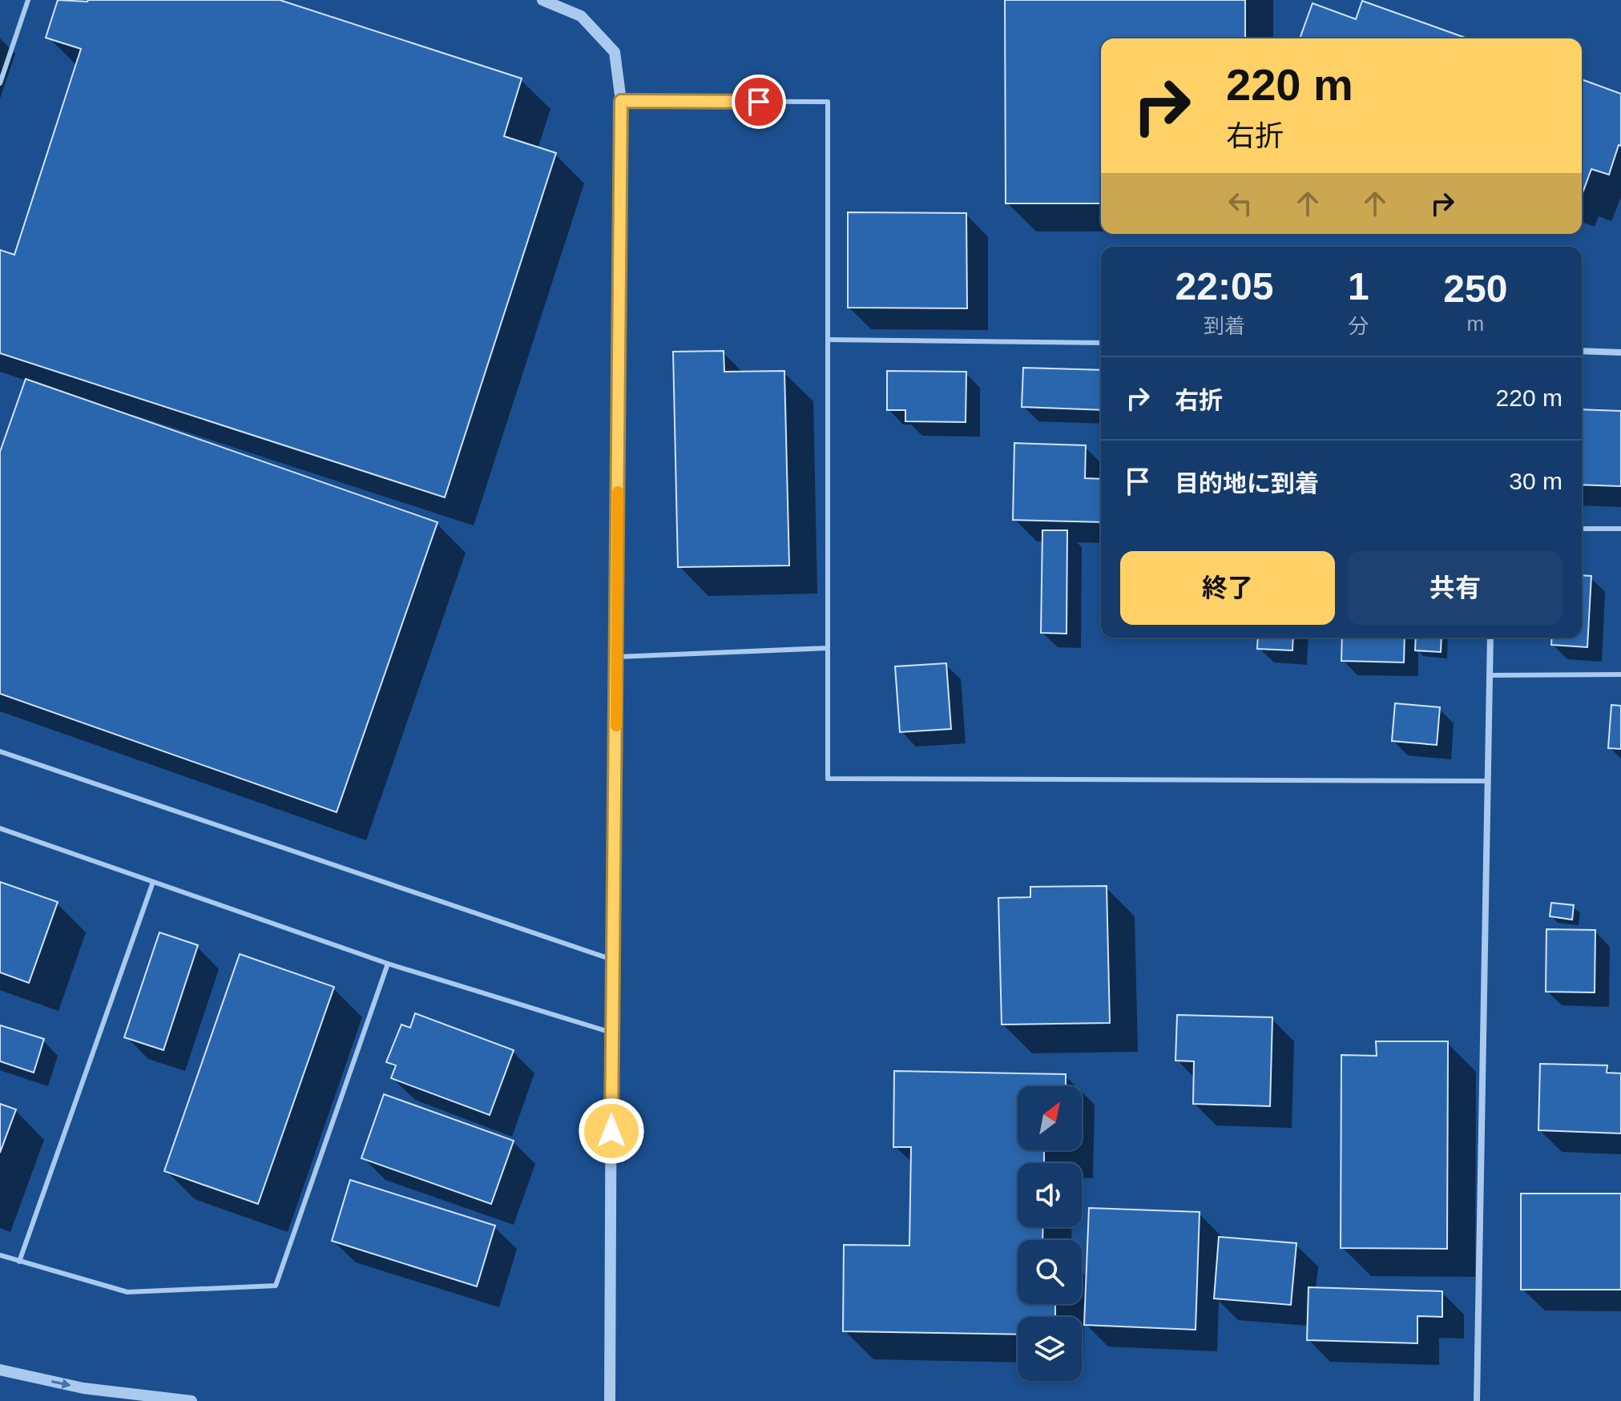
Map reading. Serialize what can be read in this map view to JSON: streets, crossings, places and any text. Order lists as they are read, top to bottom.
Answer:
{
  "north": "top right",
  "page": {
    "turn": ["220 m", "右折"],
    "eta": [
      "22:05",
      "到着",
      "1",
      "分",
      "250",
      "m"
    ],
    "list": [
      {
        "name": "右折",
        "value": "220 m"
      },
      {
        "name": "目的地に到着",
        "value": "30 m"
      }
    ],
    "buttons": ["終了", "共有"]
  }
}
